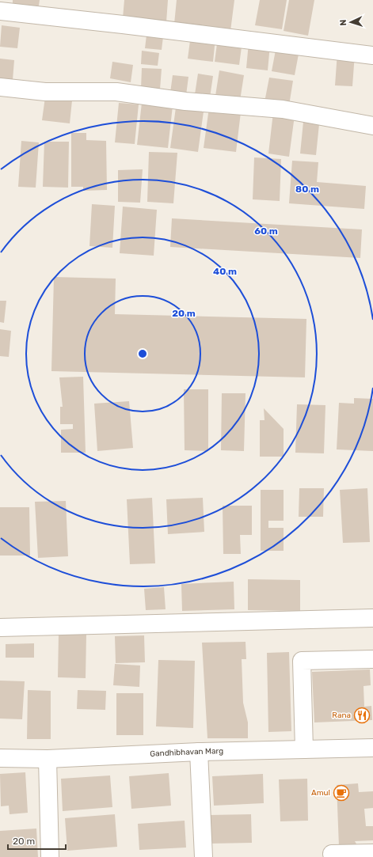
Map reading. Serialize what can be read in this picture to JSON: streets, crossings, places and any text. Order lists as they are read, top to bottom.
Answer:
{
  "streets": {
    "street": ["Gandhibhavan Marg"]
  },
  "places": {
    "restaurant": ["Rana"],
    "cafe": ["Amul"]
  },
  "scale_bar": "20 m",
  "north": "left",
  "rings": [
    "80 m",
    "60 m",
    "40 m",
    "20 m"
  ]
}
